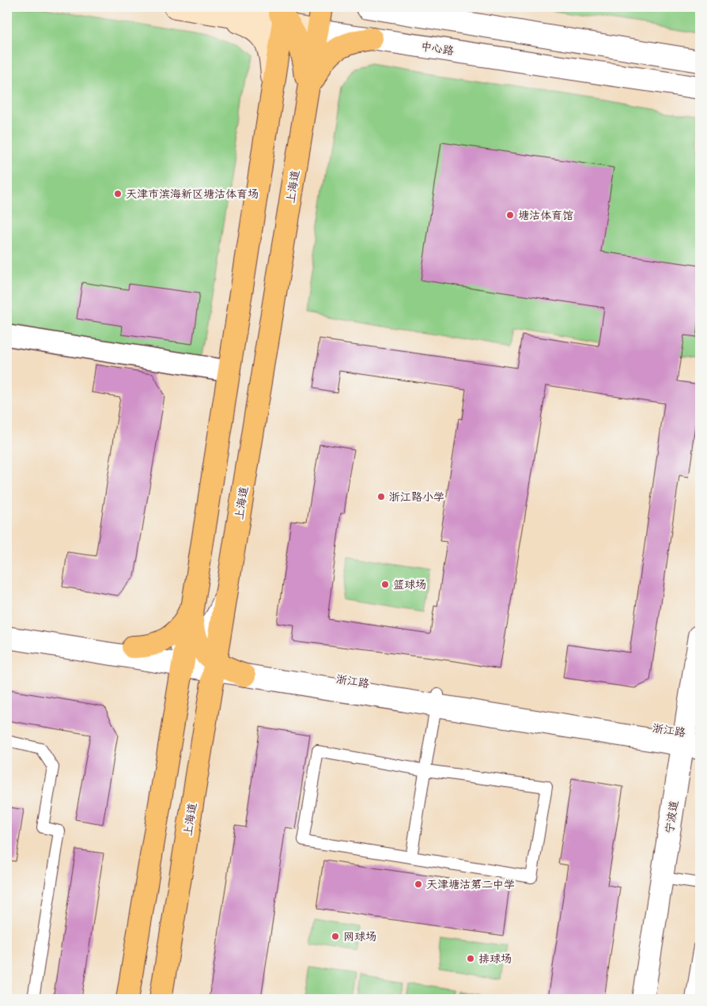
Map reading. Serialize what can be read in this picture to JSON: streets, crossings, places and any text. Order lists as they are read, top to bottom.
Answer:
{
  "streets": {
    "main road": ["中心路", "上海道"],
    "street": ["浙江路", "宁波道"]
  },
  "crossings": [
    ["中心路", "上海道"],
    ["上海道", "浙江路"],
    ["浙江路", "宁波道"]
  ],
  "places": [
    "天津市滨海新区塘沽体育场",
    "塘沽体育馆",
    "浙江路小学",
    "篮球场",
    "天津塘沽第二中学",
    "网球场",
    "排球场"
  ]
}
